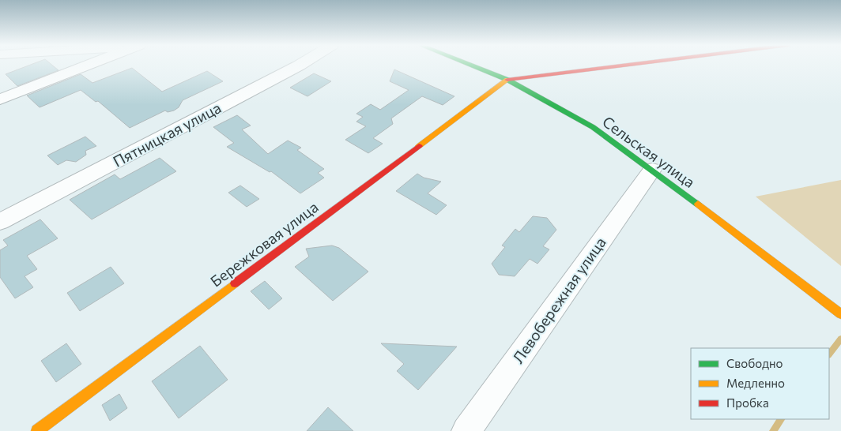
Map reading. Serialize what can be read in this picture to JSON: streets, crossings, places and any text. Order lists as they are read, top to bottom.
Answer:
{
  "streets": {
    "street": [
      "Пятницкая улица",
      "Сельская улица",
      "Бережковая улица",
      "Левобережная улица"
    ]
  },
  "crossings": [
    ["Сельская улица", "Бережковая улица"],
    ["Сельская улица", "Левобережная улица"]
  ],
  "legend": ["Свободно", "Медленно", "Пробка"]
}
